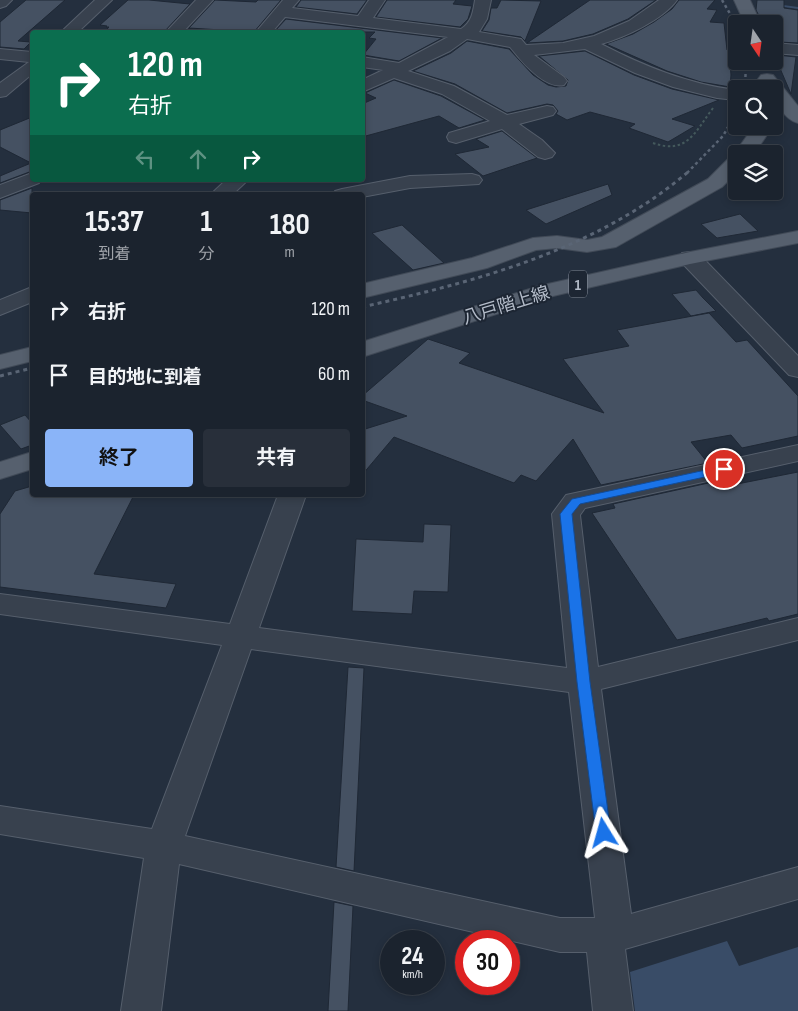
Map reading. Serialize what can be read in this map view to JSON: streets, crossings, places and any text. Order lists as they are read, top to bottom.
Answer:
{
  "streets": {
    "main road": ["1", "八戸階上線"]
  },
  "north": "bottom",
  "page": {
    "turn": ["120 m", "右折"],
    "eta": [
      "15:37",
      "到着",
      "1",
      "分",
      "180",
      "m"
    ],
    "list": [
      {
        "name": "右折",
        "value": "120 m"
      },
      {
        "name": "目的地に到着",
        "value": "60 m"
      }
    ],
    "buttons": ["終了", "共有"],
    "speed": "24 km/h",
    "limit": "30"
  }
}
